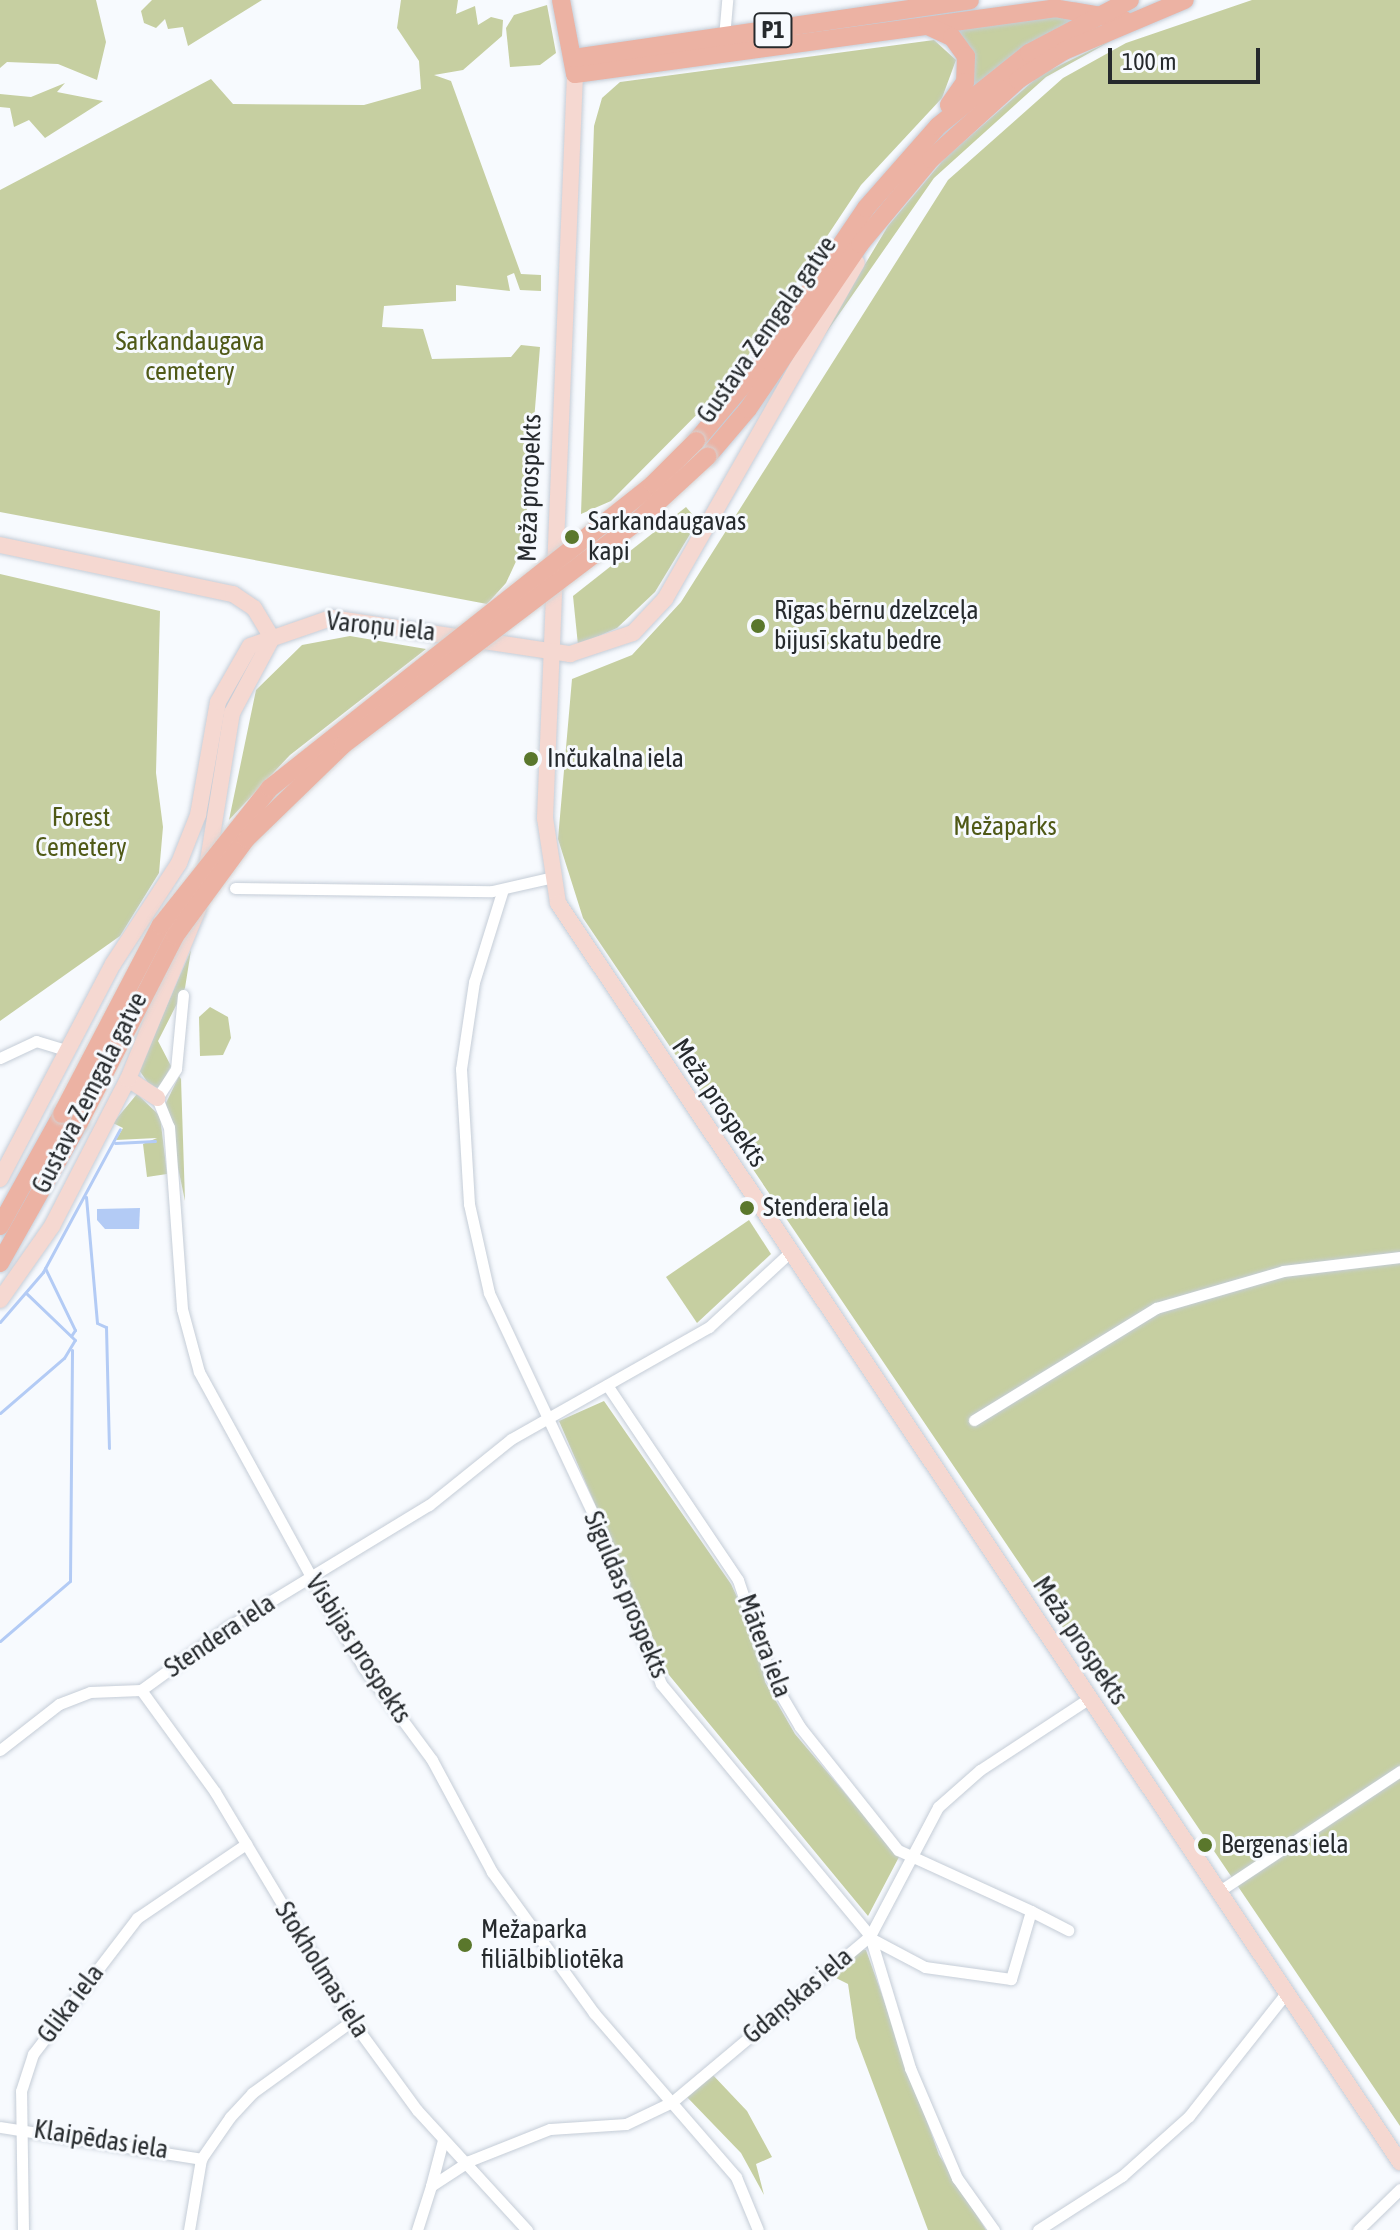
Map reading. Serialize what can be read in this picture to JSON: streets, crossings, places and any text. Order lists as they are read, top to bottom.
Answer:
{
  "streets": {
    "main road": ["P1", "Gustava Zemgala gatve", "Meža prospekts"],
    "street": [
      "Varoņu iela",
      "Siguldas prospekts",
      "Stendera iela",
      "Mātera iela",
      "Visbijas prospekts",
      "Stokholmas iela",
      "Gdaņskas iela",
      "Glika iela",
      "Klaipēdas iela"
    ]
  },
  "crossings": [
    ["P1", "Gustava Zemgala gatve"],
    ["P1", "Meža prospekts"],
    ["Gustava Zemgala gatve", "Varoņu iela"],
    ["Meža prospekts", "Varoņu iela"],
    ["Meža prospekts", "Stendera iela"],
    ["Meža prospekts", "Gdaņskas iela"],
    ["Siguldas prospekts", "Stendera iela"],
    ["Siguldas prospekts", "Gdaņskas iela"],
    ["Stendera iela", "Mātera iela"],
    ["Stendera iela", "Visbijas prospekts"],
    ["Stendera iela", "Stokholmas iela"],
    ["Mātera iela", "Gdaņskas iela"],
    ["Visbijas prospekts", "Gdaņskas iela"],
    ["Stokholmas iela", "Gdaņskas iela"],
    ["Stokholmas iela", "Glika iela"],
    ["Glika iela", "Klaipēdas iela"]
  ],
  "parks": ["Sarkandaugava cemetery", "Forest Cemetery", "Mežaparks"],
  "places": [
    "Sarkandaugavas kapi",
    "Rīgas bērnu dzelzceļa bijusī skatu bedre",
    "Inčukalna iela",
    "Stendera iela",
    "Bergenas iela",
    "Mežaparka filiālbibliotēka"
  ],
  "scale_bar": "100 m"
}
